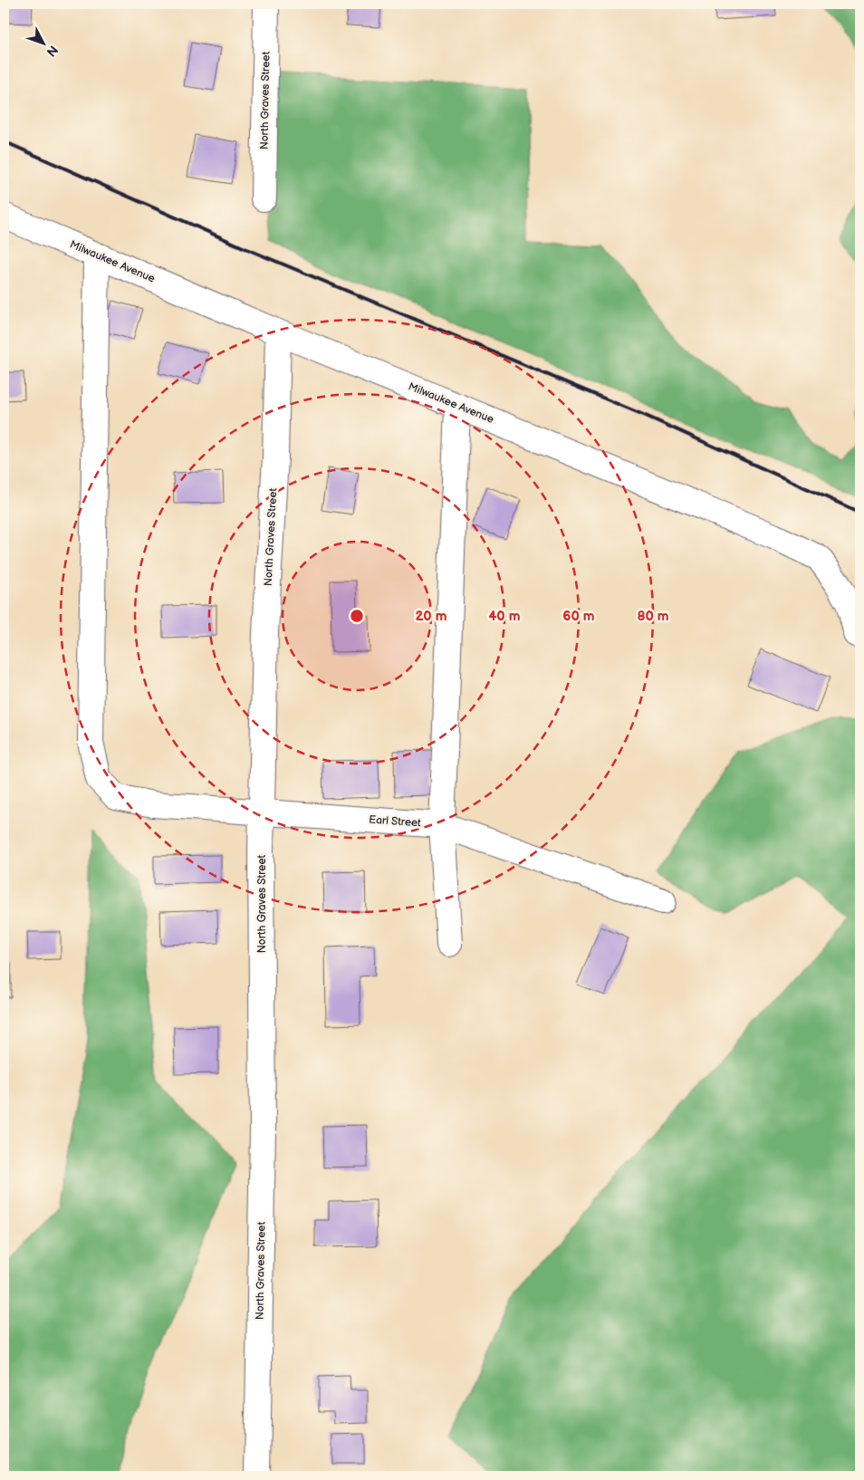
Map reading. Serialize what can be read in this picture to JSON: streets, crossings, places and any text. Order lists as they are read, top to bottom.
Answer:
{
  "streets": {
    "street": ["North Graves Street", "Milwaukee Avenue", "Earl Street"]
  },
  "crossings": [
    ["North Graves Street", "Milwaukee Avenue"],
    ["North Graves Street", "Earl Street"],
    ["Milwaukee Avenue", "Earl Street"]
  ],
  "north": "bottom right",
  "rings": [
    "20 m",
    "40 m",
    "60 m",
    "80 m"
  ]
}
